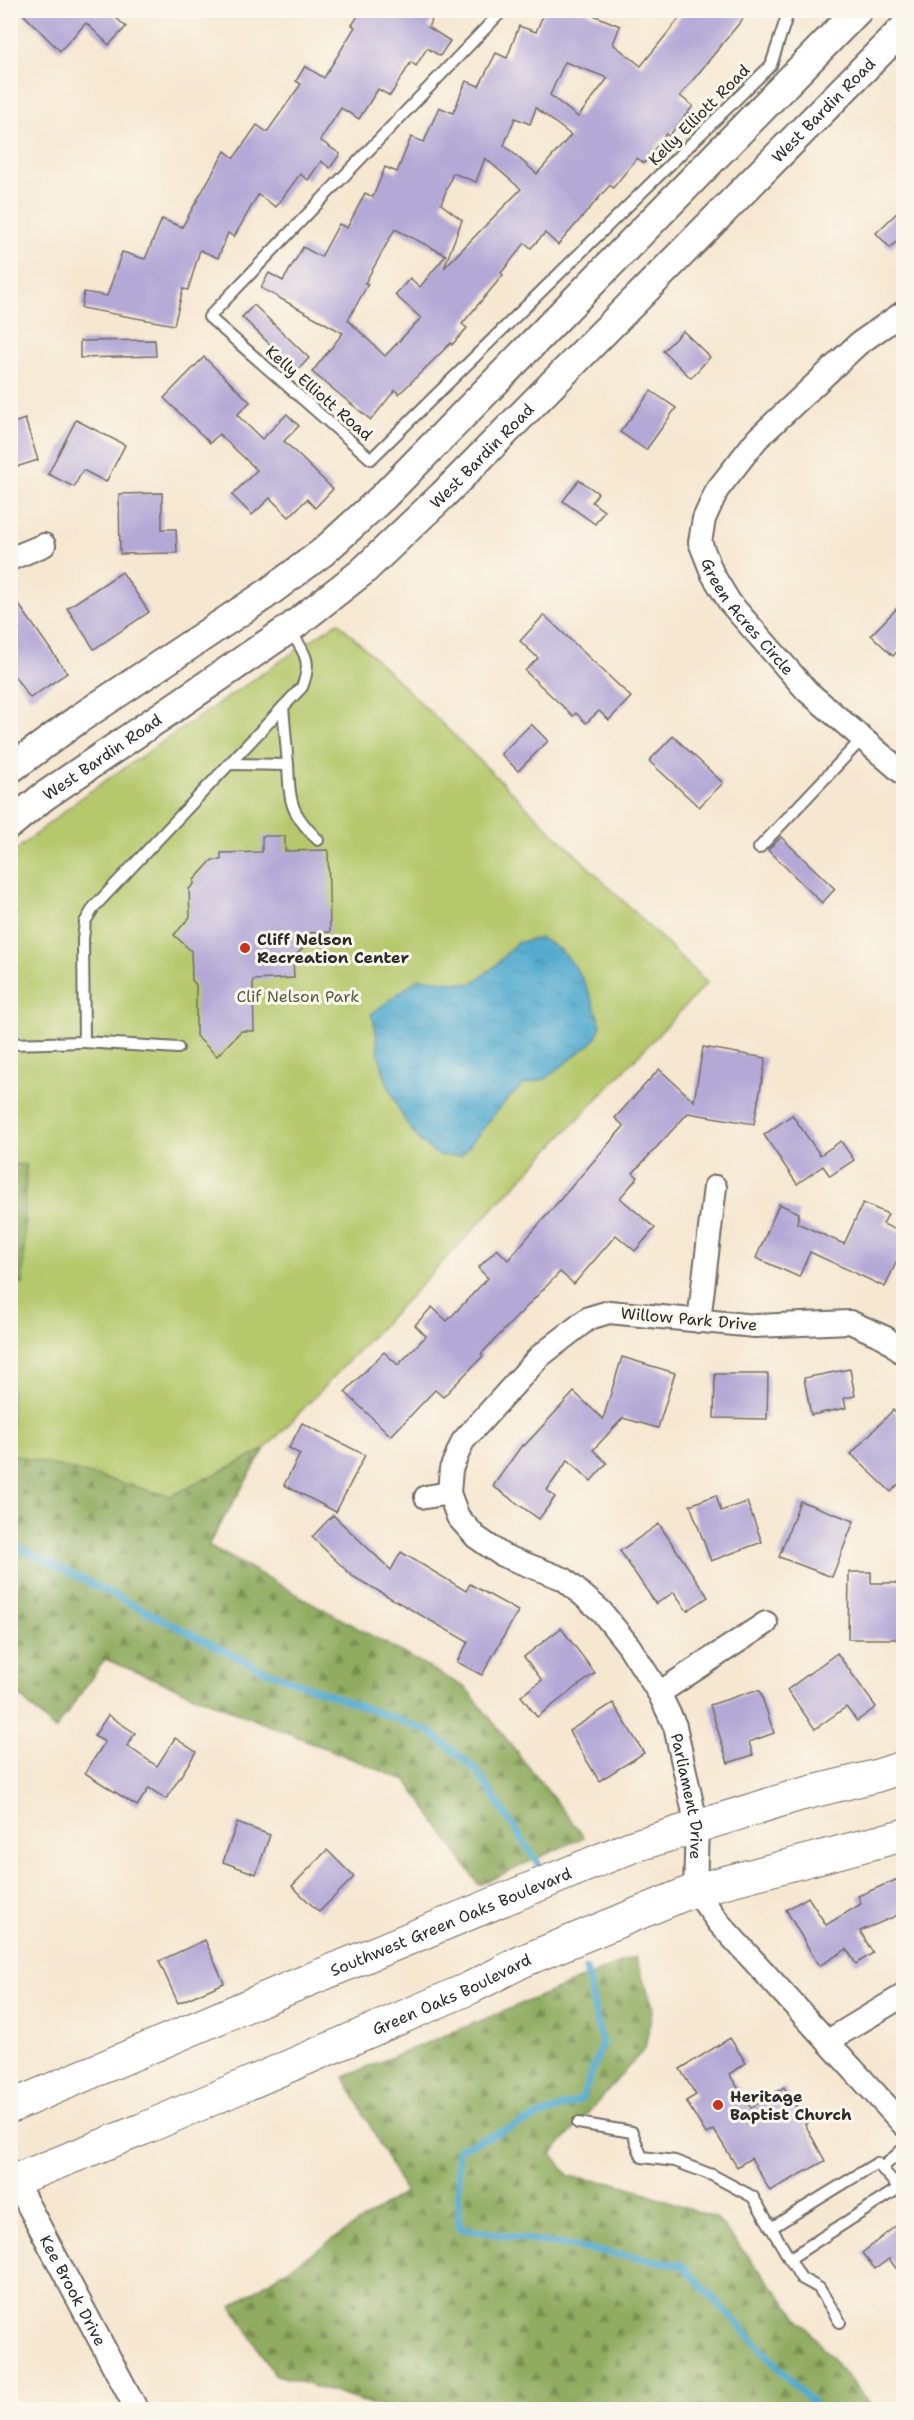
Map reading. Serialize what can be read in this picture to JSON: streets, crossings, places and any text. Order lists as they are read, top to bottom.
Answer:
{
  "streets": {
    "main road": ["Southwest Green Oaks Boulevard", "Green Oaks Boulevard"],
    "street": [
      "West Bardin Road",
      "Green Acres Circle",
      "Willow Park Drive",
      "Parliament Drive",
      "Kee Brook Drive"
    ],
    "lane": ["Kelly Elliott Road"]
  },
  "crossings": [
    ["Willow Park Drive", "Parliament Drive"],
    ["Parliament Drive", "Southwest Green Oaks Boulevard"],
    ["Parliament Drive", "Green Oaks Boulevard"],
    ["Green Oaks Boulevard", "Kee Brook Drive"]
  ],
  "parks": ["Clif Nelson Park"],
  "places": ["Cliff Nelson Recreation Center", "Heritage Baptist Church"]
}
